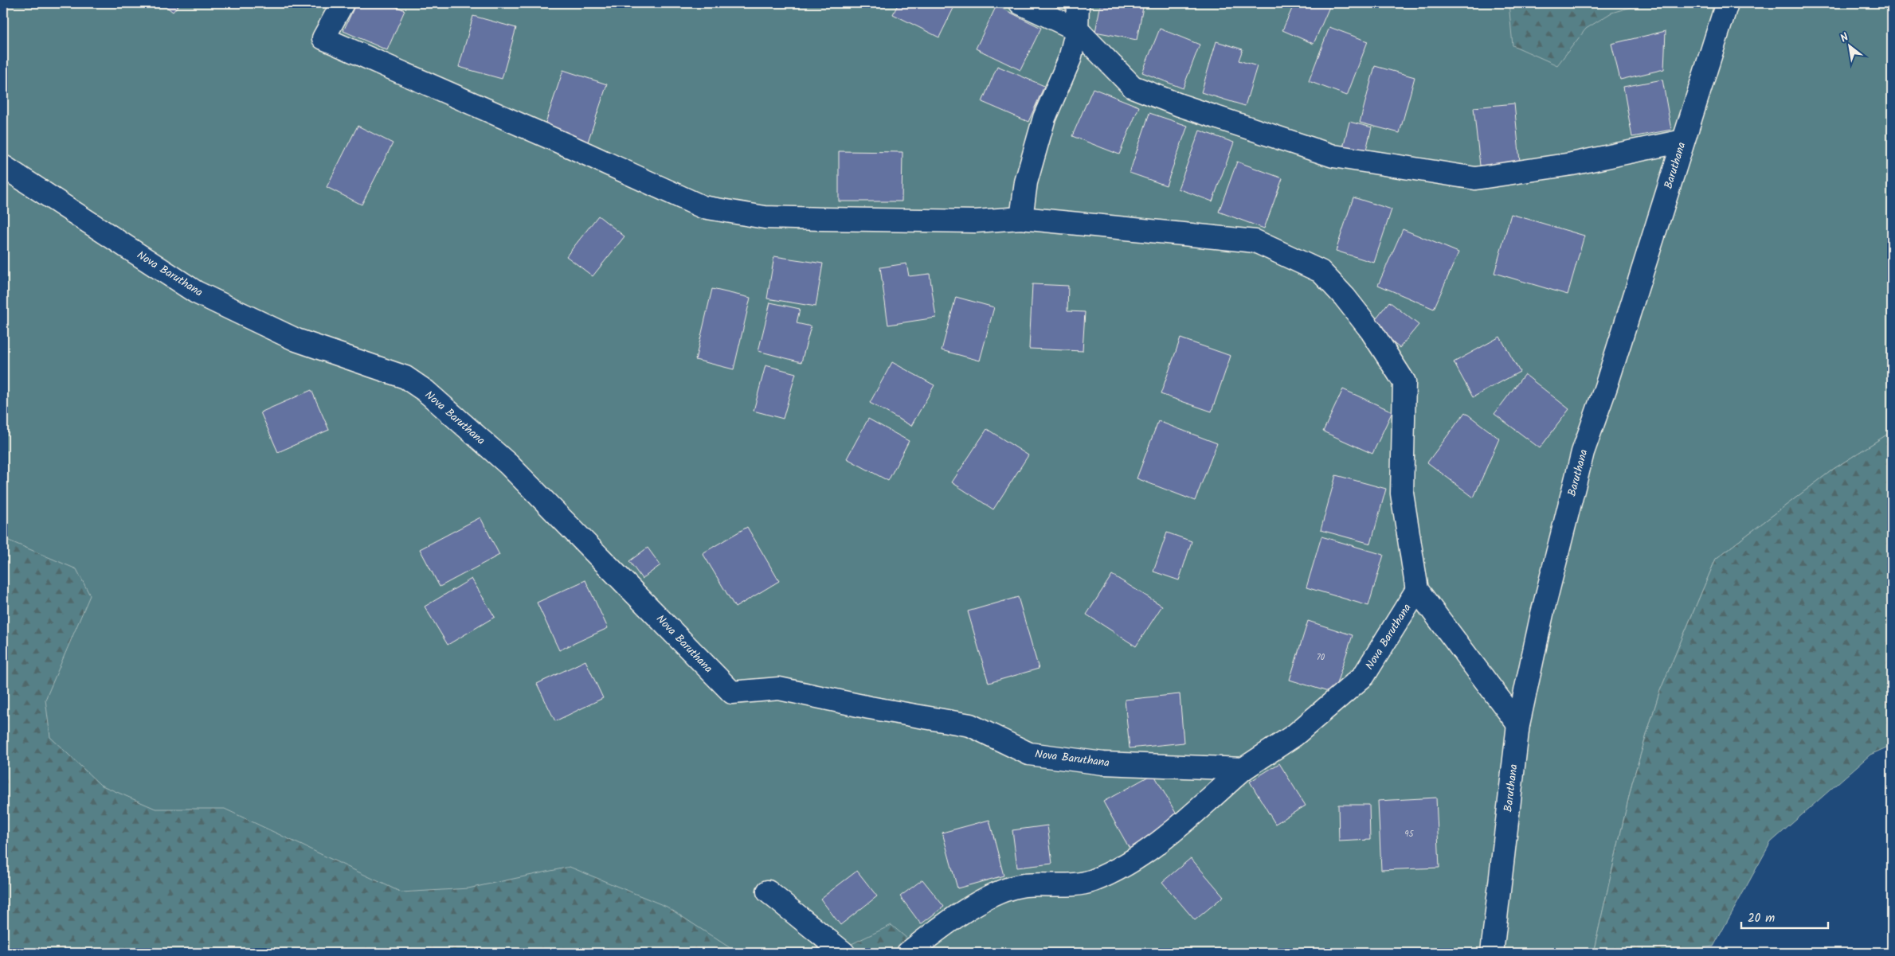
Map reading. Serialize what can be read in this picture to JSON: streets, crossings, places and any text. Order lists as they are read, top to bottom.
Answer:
{
  "streets": {
    "street": ["Baruthana", "Nova Baruthana"]
  },
  "house_numbers": ["70", "95"],
  "scale_bar": "20 m",
  "north": "top left"
}
